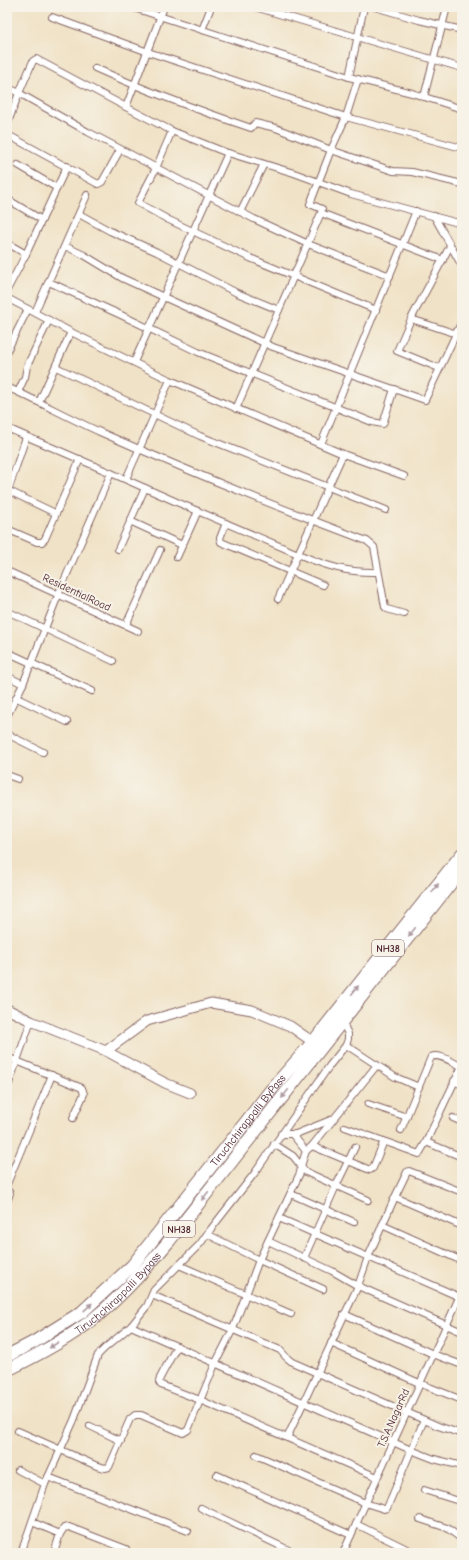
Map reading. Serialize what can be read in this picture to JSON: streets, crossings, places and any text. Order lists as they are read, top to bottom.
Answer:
{
  "streets": {
    "highway": ["NH38", "Tiruchchirappalli ByPass", "Tiruchchirappalli Bypass"],
    "street": ["ResidentialRoad", "T.S.A.NagarRd"]
  },
  "crossings": [
    ["NH38", "Tiruchchirappalli ByPass"],
    ["NH38", "Tiruchchirappalli Bypass"],
    ["Tiruchchirappalli ByPass", "Tiruchchirappalli Bypass"]
  ],
  "one_way": ["Tiruchchirappalli ByPass"]
}
